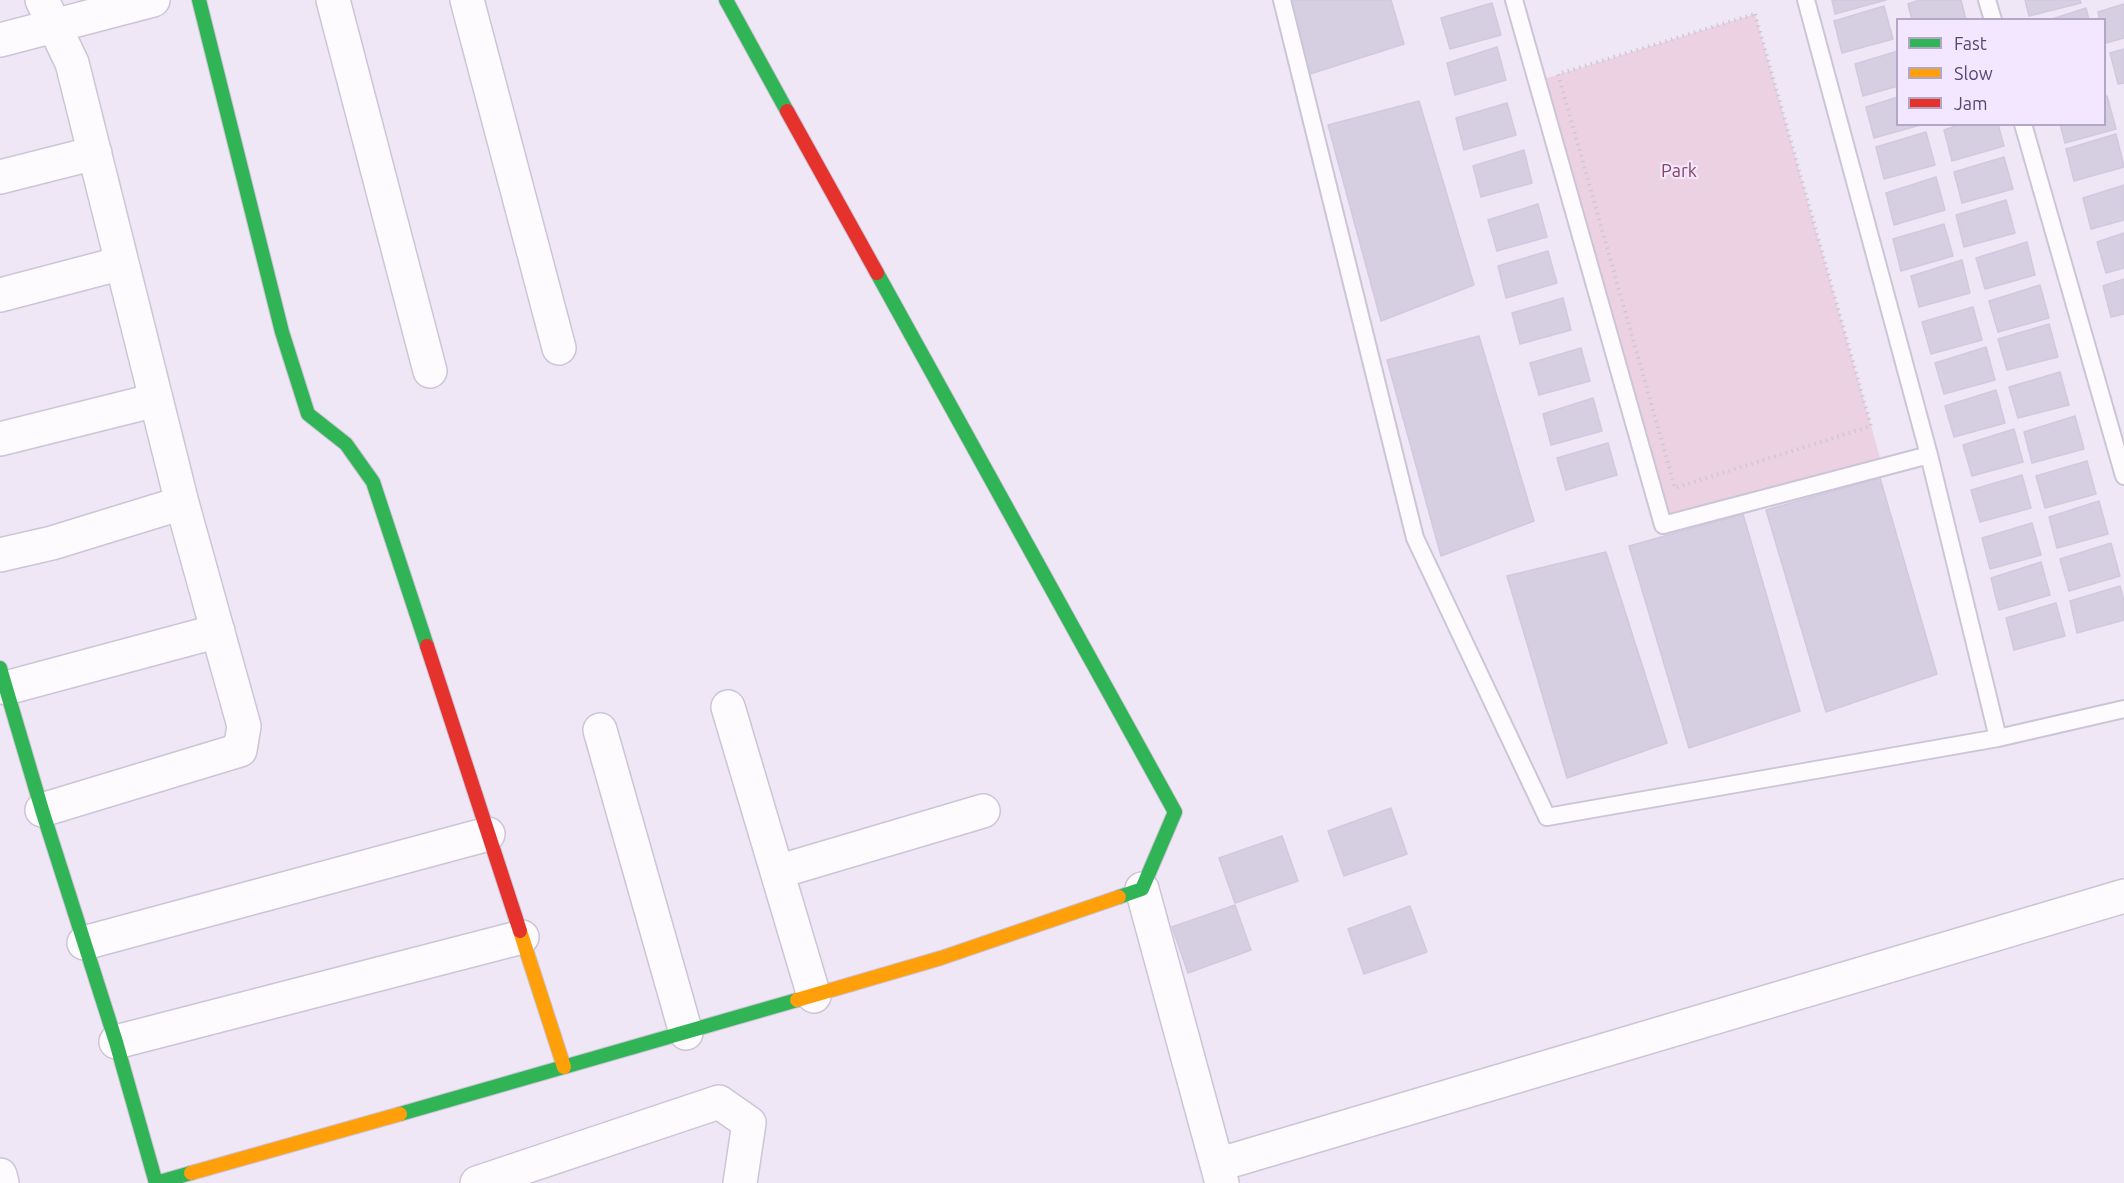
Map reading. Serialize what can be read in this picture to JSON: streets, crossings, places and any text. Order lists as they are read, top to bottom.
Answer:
{
  "parks": ["Park"],
  "legend": ["Fast", "Slow", "Jam"]
}
